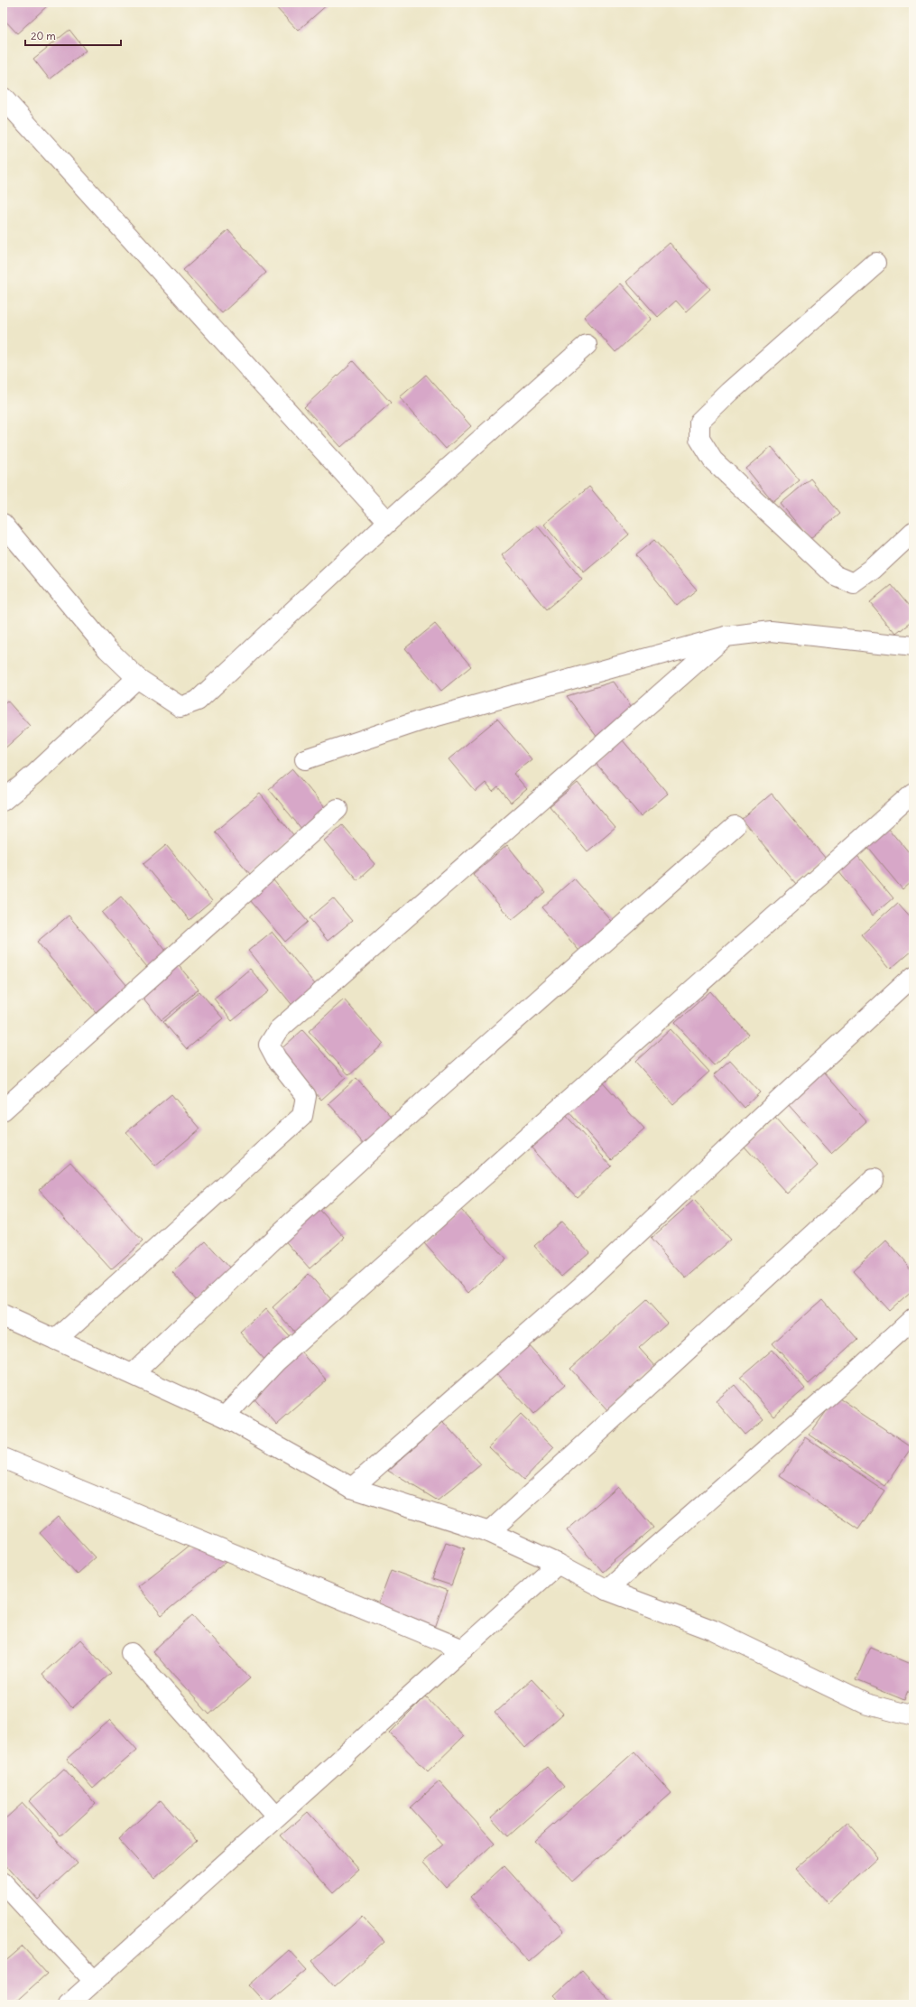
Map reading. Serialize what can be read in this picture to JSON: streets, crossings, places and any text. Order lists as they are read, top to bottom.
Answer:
{
  "scale_bar": "20 m"
}
